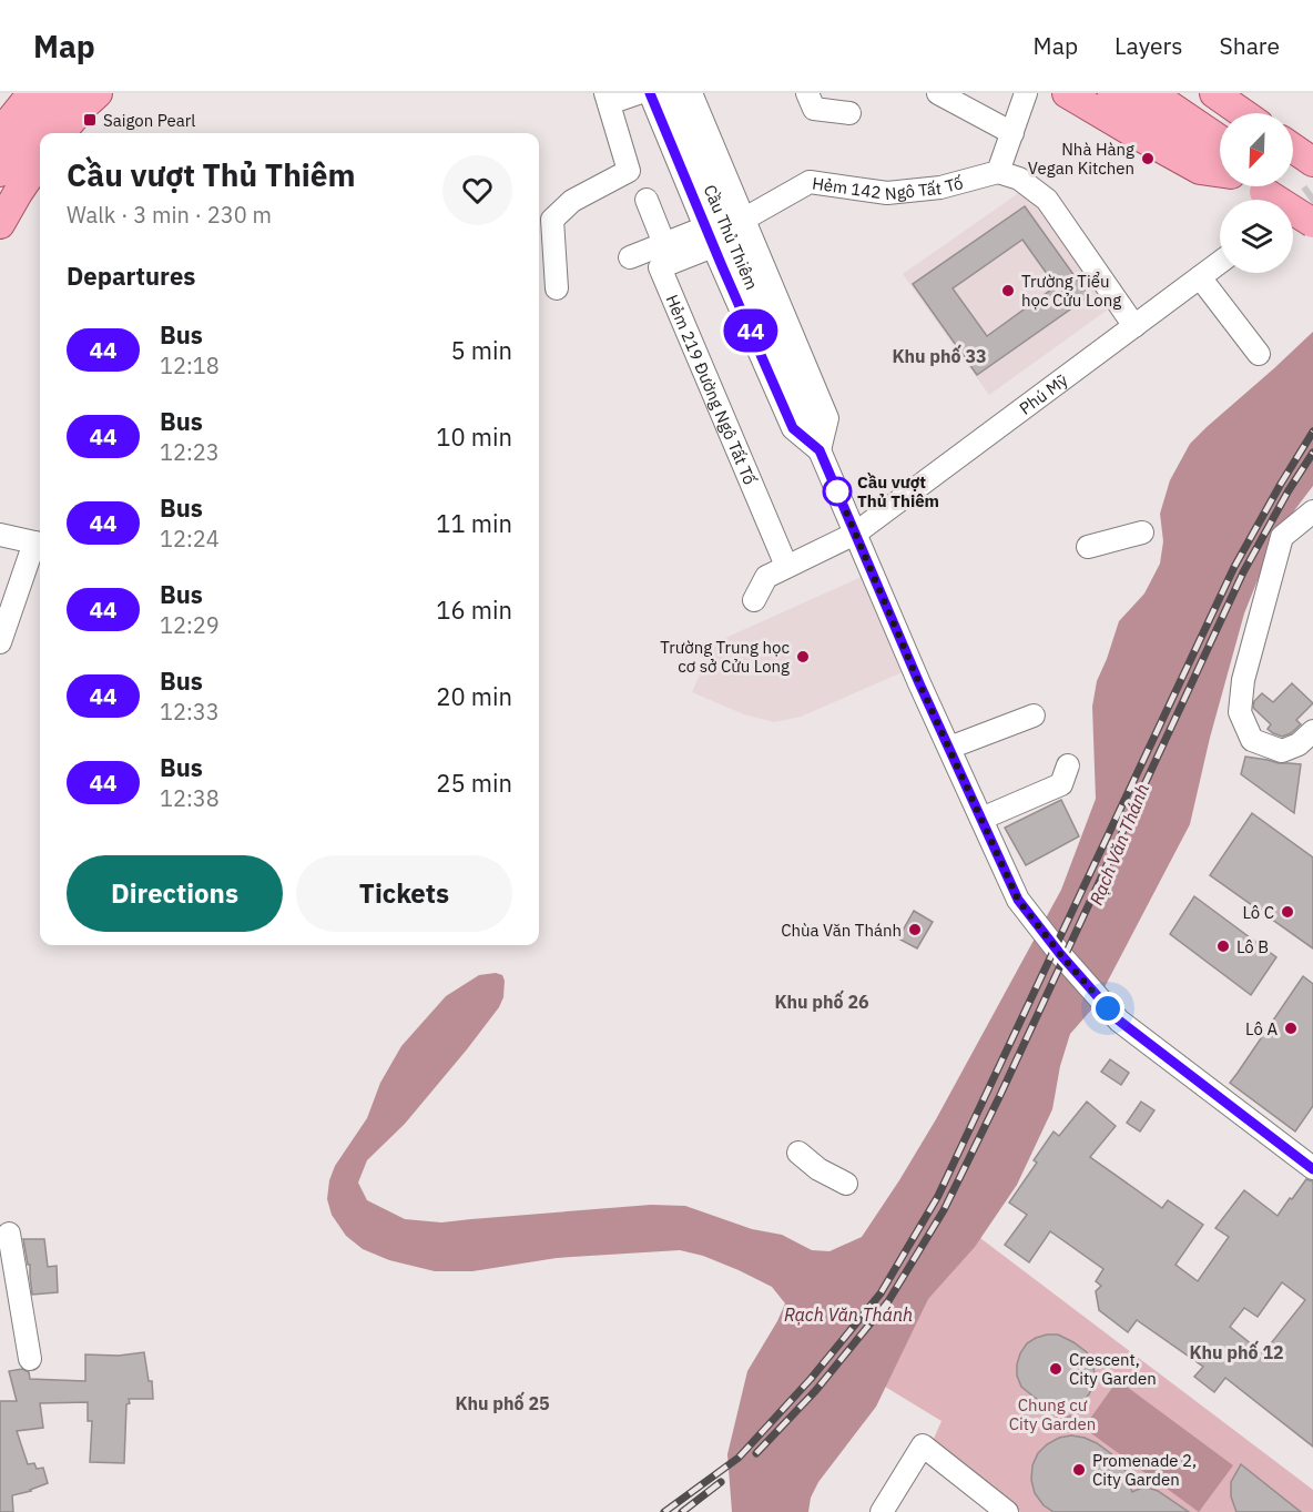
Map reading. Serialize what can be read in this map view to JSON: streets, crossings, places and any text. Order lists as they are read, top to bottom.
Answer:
{
  "streets": {
    "street": [
      "Hẻm 142 Ngô Tất Tố",
      "Cầu Thủ Thiêm",
      "Hẻm 219 Đường Ngô Tất Tố",
      "Phú Mỹ"
    ]
  },
  "crossings": [
    ["Cầu Thủ Thiêm", "Phú Mỹ"],
    ["Hẻm 219 Đường Ngô Tất Tố", "Phú Mỹ"]
  ],
  "districts": [
    "Khu phố 33",
    "Khu phố 26",
    "Khu phố 12",
    "Khu phố 25"
  ],
  "water": ["Rạch Văn Thánh"],
  "parks": ["Chung cư City Garden"],
  "places": {
    "transit": ["Saigon Pearl"],
    "other": [
      "Nhà Hàng Vegan Kitchen",
      "Trường Tiểu học Cửu Long",
      "Cầu vượt Thủ Thiêm",
      "Trường Trung học cơ sở Cửu Long",
      "Lô C",
      "Chùa Văn Thánh",
      "Lô B",
      "Lô A",
      "Crescent, City Garden",
      "Promenade 2, City Garden"
    ]
  },
  "lines": ["bus line 44"],
  "north": "bottom left",
  "page": {
    "header": "Map",
    "nav": ["Map", "Layers", "Share"],
    "on_map": "44",
    "heading": [
      ["Cầu vượt Thủ Thiêm", "Walk · 3 min · 230 m"],
      "Departures"
    ],
    "list": [
      {
        "mark": "44",
        "name": "Bus",
        "note": "12:18",
        "value": "5 min"
      },
      {
        "mark": "44",
        "name": "Bus",
        "note": "12:23",
        "value": "10 min"
      },
      {
        "mark": "44",
        "name": "Bus",
        "note": "12:24",
        "value": "11 min"
      },
      {
        "mark": "44",
        "name": "Bus",
        "note": "12:29",
        "value": "16 min"
      },
      {
        "mark": "44",
        "name": "Bus",
        "note": "12:33",
        "value": "20 min"
      },
      {
        "mark": "44",
        "name": "Bus",
        "note": "12:38",
        "value": "25 min"
      }
    ],
    "buttons": ["Directions", "Tickets"]
  }
}
